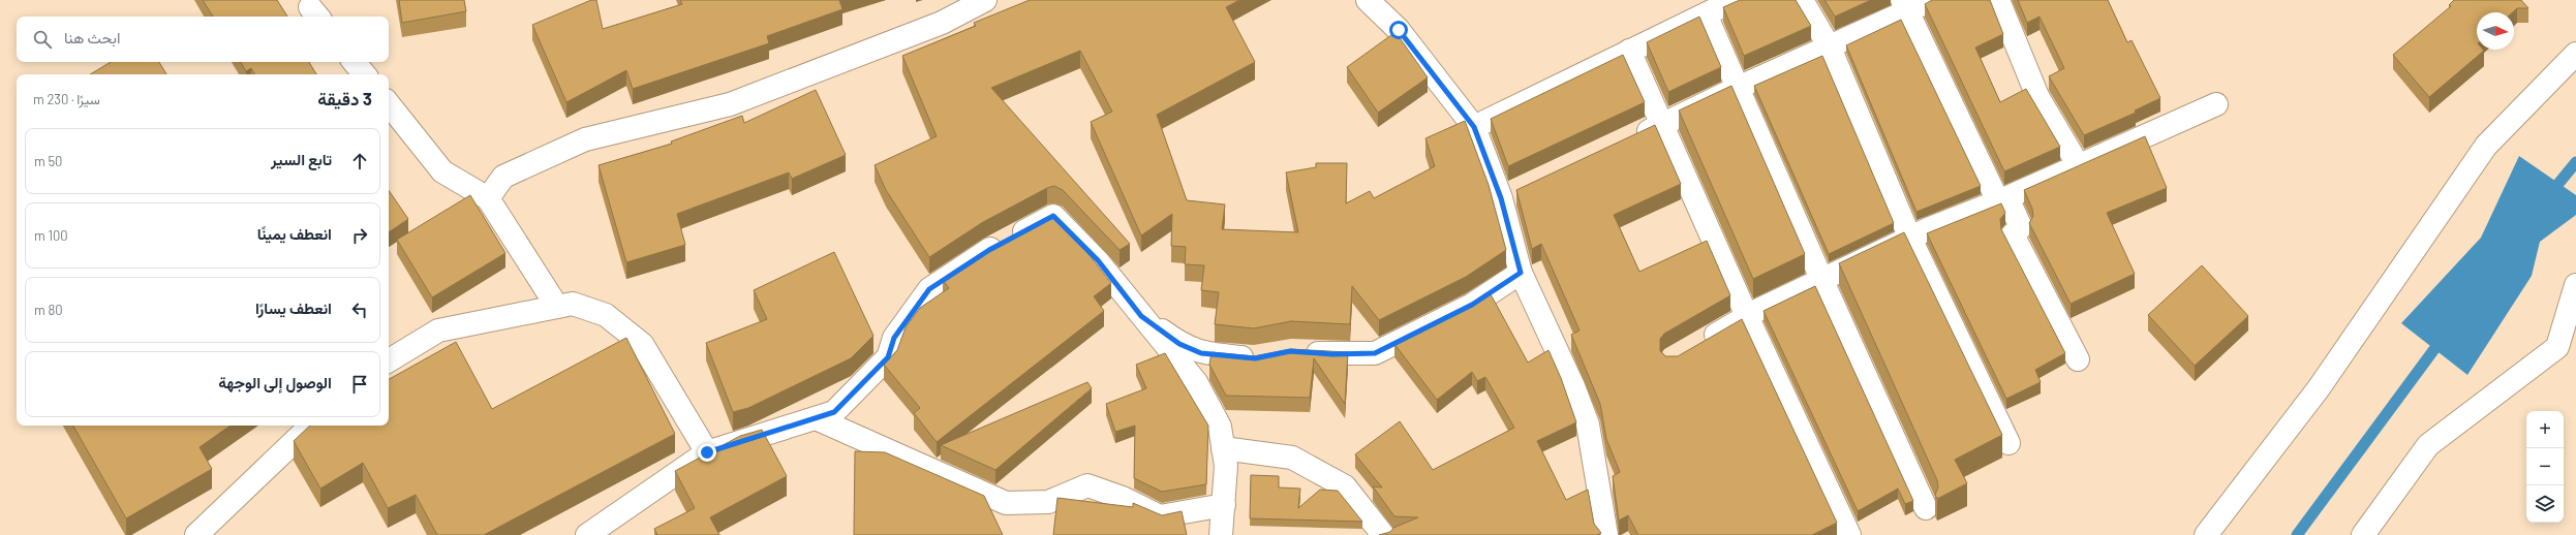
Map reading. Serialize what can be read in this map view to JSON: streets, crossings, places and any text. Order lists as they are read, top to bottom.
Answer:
{
  "north": "right",
  "page": {
    "search": "ابحث هنا",
    "heading": ["3 دقيقة", "سيرًا · 230 m"],
    "list": [
      ["تابع السير", "50 m"],
      ["انعطف يمينًا", "100 m"],
      ["انعطف يسارًا", "80 m"],
      "الوصول إلى الوجهة"
    ],
    "map_buttons": ["+", "−"]
  }
}
